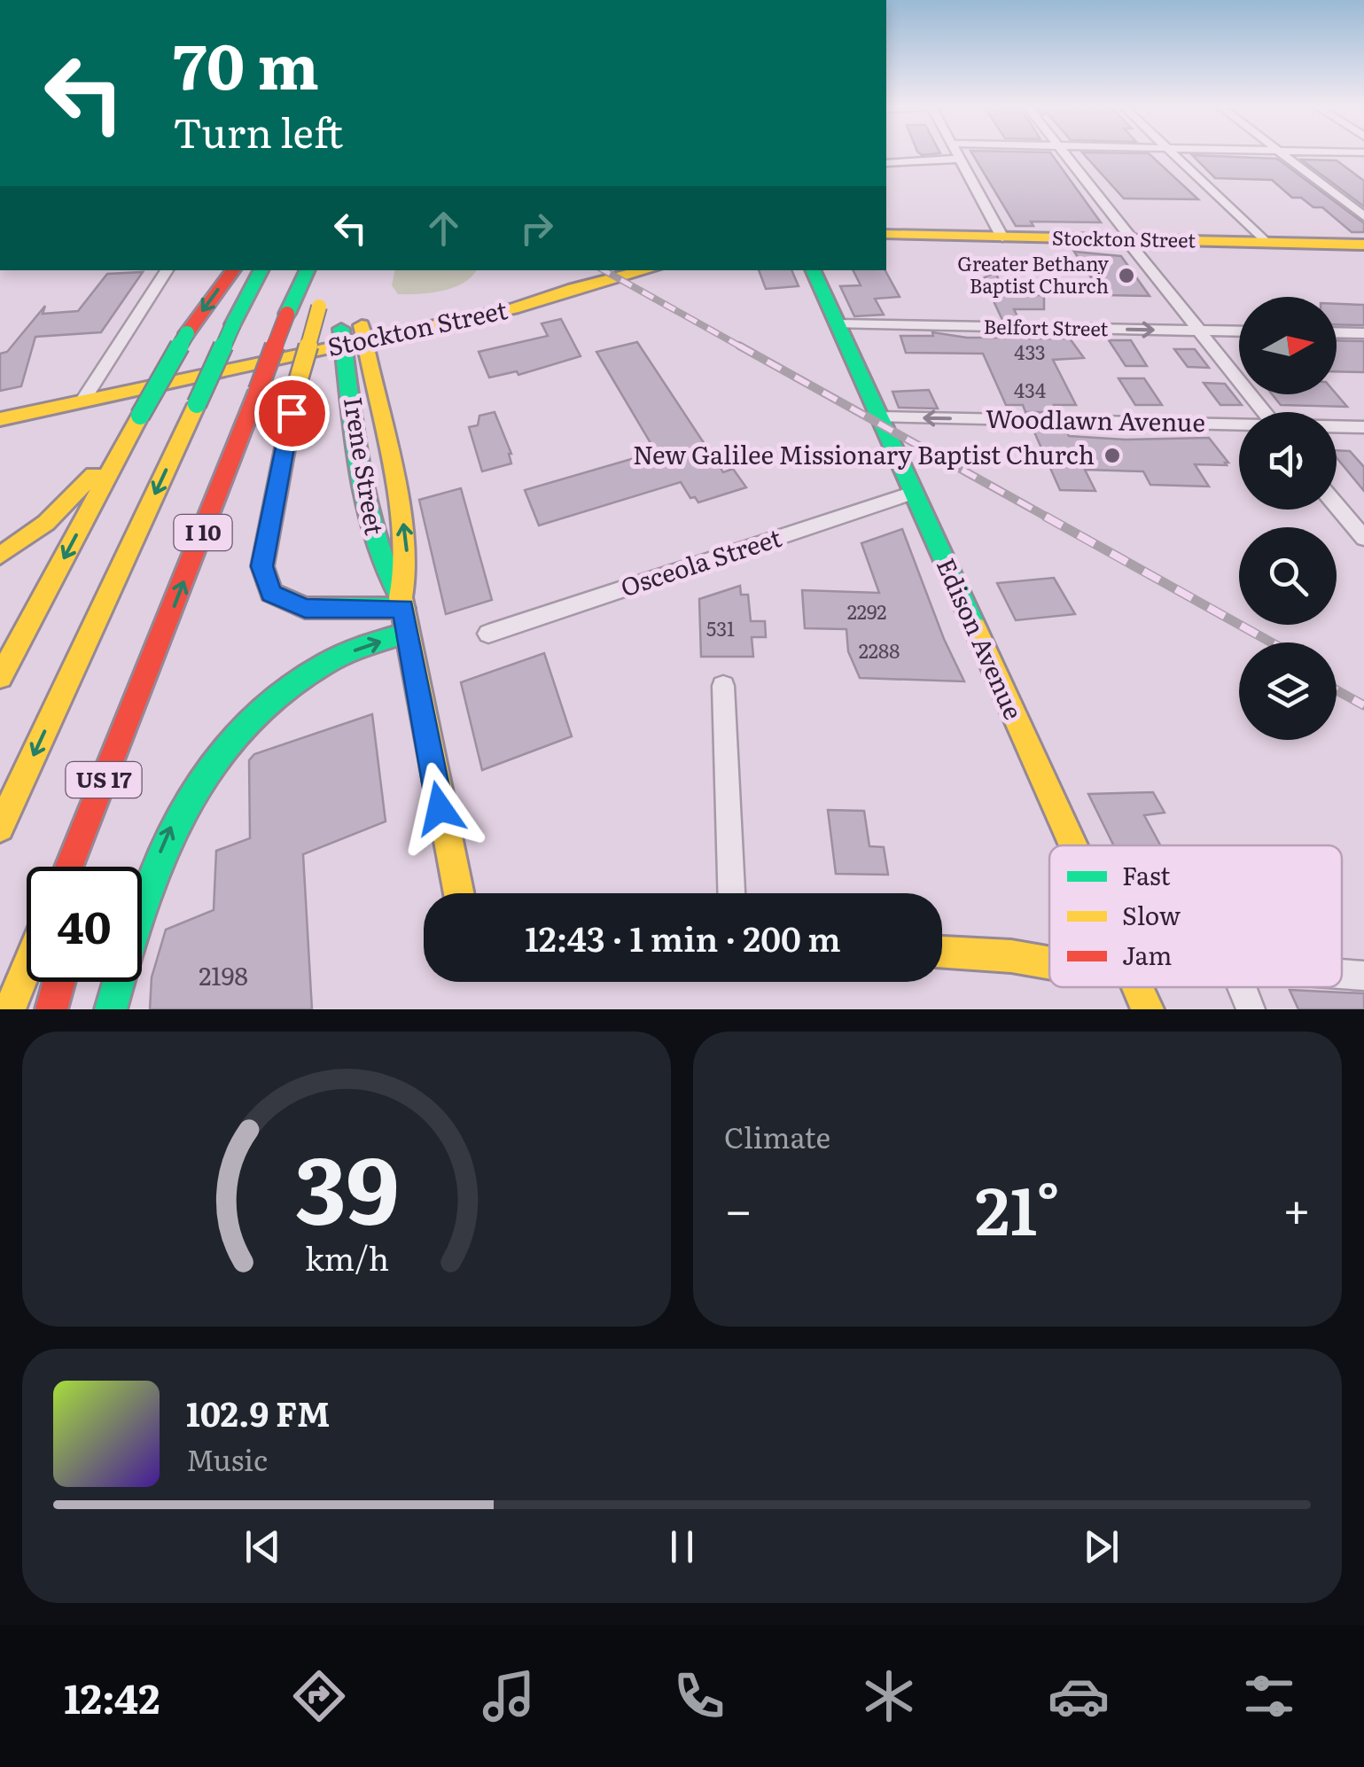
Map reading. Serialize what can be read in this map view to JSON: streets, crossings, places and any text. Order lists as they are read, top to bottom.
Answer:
{
  "streets": {
    "main road": [
      "Stockton Street",
      "Irene Street",
      "I 10",
      "Edison Avenue",
      "US 17"
    ],
    "street": ["Belfort Street", "Woodlawn Avenue", "Osceola Street"]
  },
  "crossings": [
    ["Stockton Street", "Irene Street"],
    ["Belfort Street", "Edison Avenue"],
    ["Woodlawn Avenue", "Edison Avenue"],
    ["I 10", "US 17"],
    ["Osceola Street", "Edison Avenue"]
  ],
  "one_way": ["Belfort Street", "Woodlawn Avenue"],
  "places": ["Greater Bethany Baptist Church", "New Galilee Missionary Baptist Church"],
  "house_numbers": [
    "433",
    "434",
    "2292",
    "531",
    "2288",
    "2198"
  ],
  "legend": ["Fast", "Slow", "Jam"],
  "north": "right",
  "page": {
    "turn": ["70 m", "Turn left"],
    "limit": "40",
    "trip": "12:43 · 1 min · 200 m",
    "tile": "Climate",
    "heat": ["−", "21°", "+"],
    "song": ["102.9 FM", "Music"],
    "tabs": "12:42",
    "gauge": ["39", "km/h"]
  }
}
